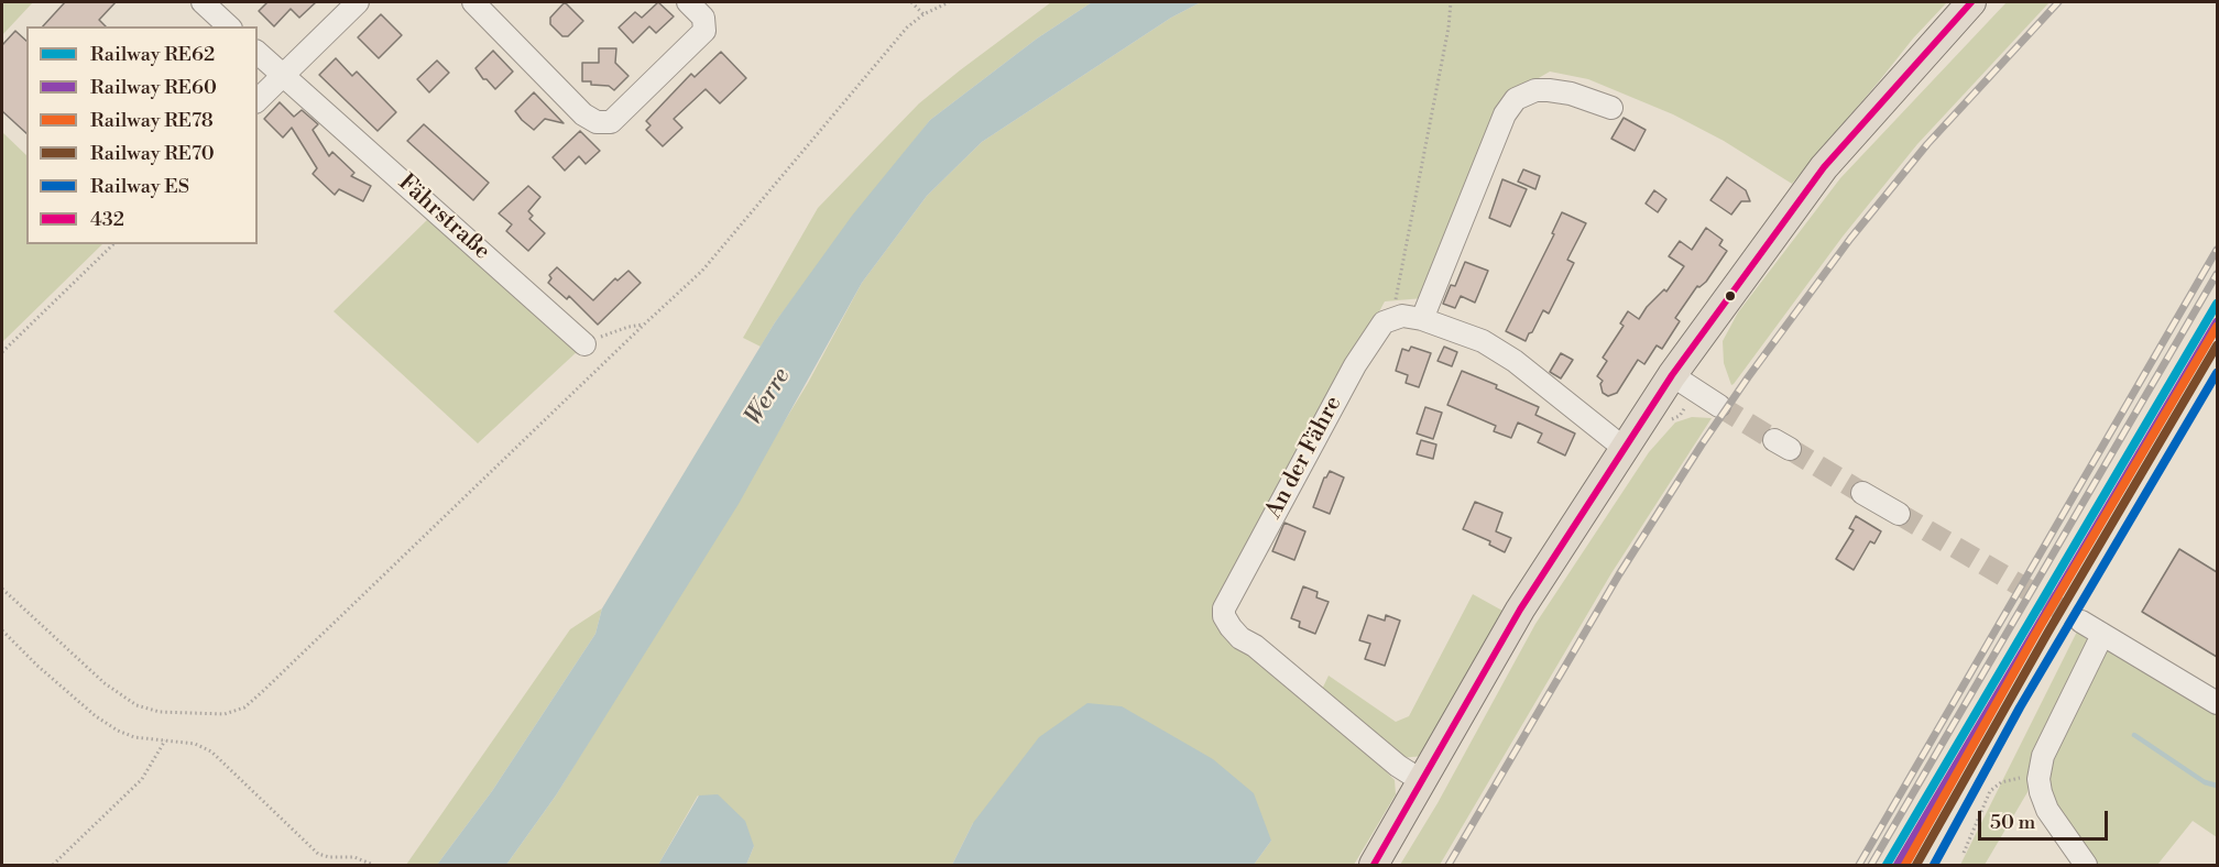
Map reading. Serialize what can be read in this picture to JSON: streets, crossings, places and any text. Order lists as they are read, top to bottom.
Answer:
{
  "streets": {
    "street": ["Fährstraße", "An der Fähre"]
  },
  "water": ["Werre"],
  "lines": [
    "transit line 432",
    "rail line RE62",
    "rail line RE60",
    "rail line RE78",
    "rail line RE70",
    "rail line ES"
  ],
  "legend": [
    "Railway RE62",
    "Railway RE60",
    "Railway RE78",
    "Railway RE70",
    "Railway ES",
    "432"
  ],
  "scale_bar": "50 m"
}
